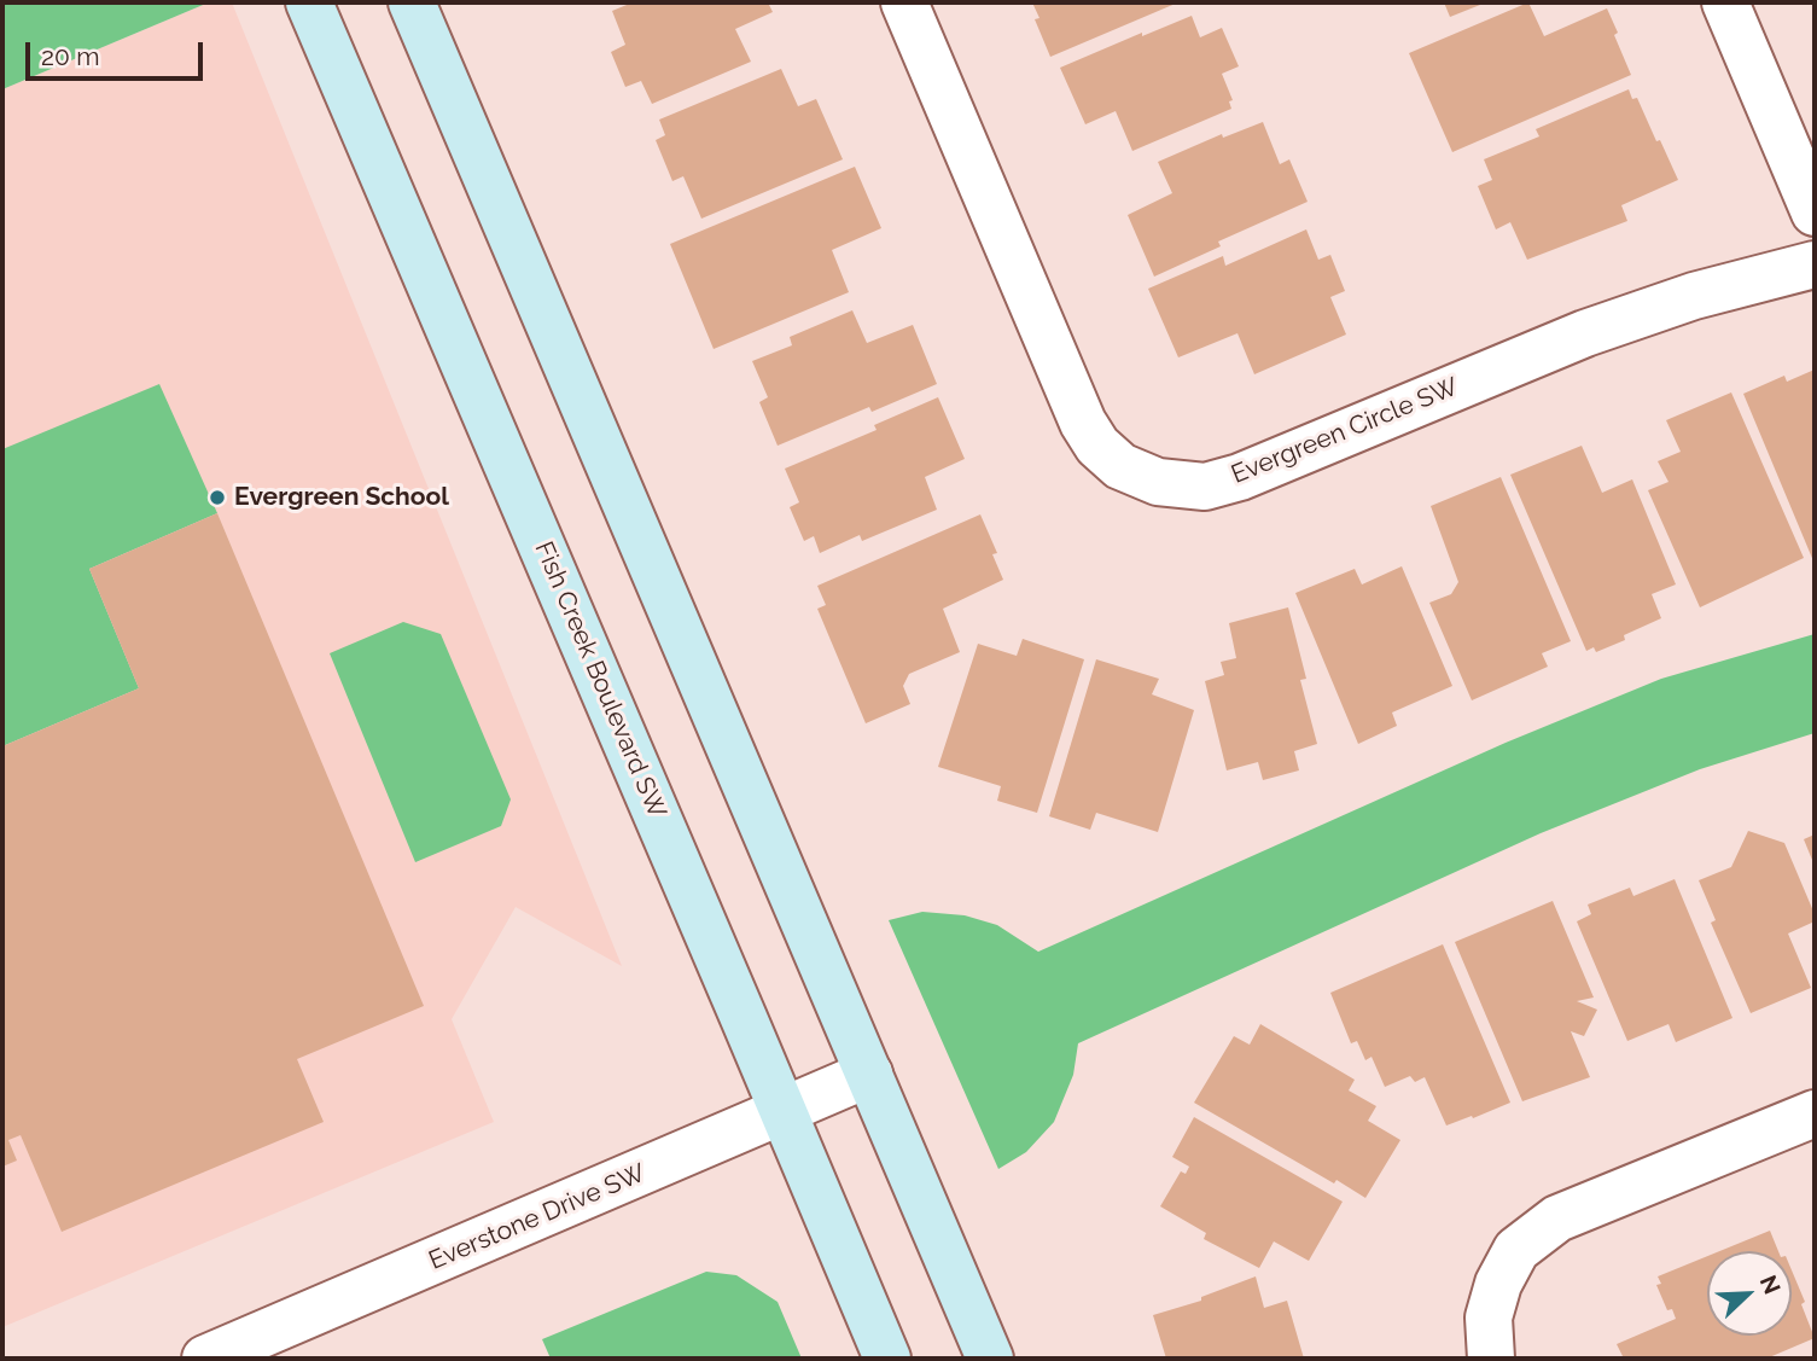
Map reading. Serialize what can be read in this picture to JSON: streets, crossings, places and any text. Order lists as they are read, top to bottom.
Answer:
{
  "streets": {
    "main road": ["Fish Creek Boulevard SW"],
    "street": ["Evergreen Circle SW", "Everstone Drive SW"]
  },
  "crossings": [
    ["Fish Creek Boulevard SW", "Everstone Drive SW"]
  ],
  "places": ["Evergreen School"],
  "scale_bar": "20 m",
  "north": "top right"
}
